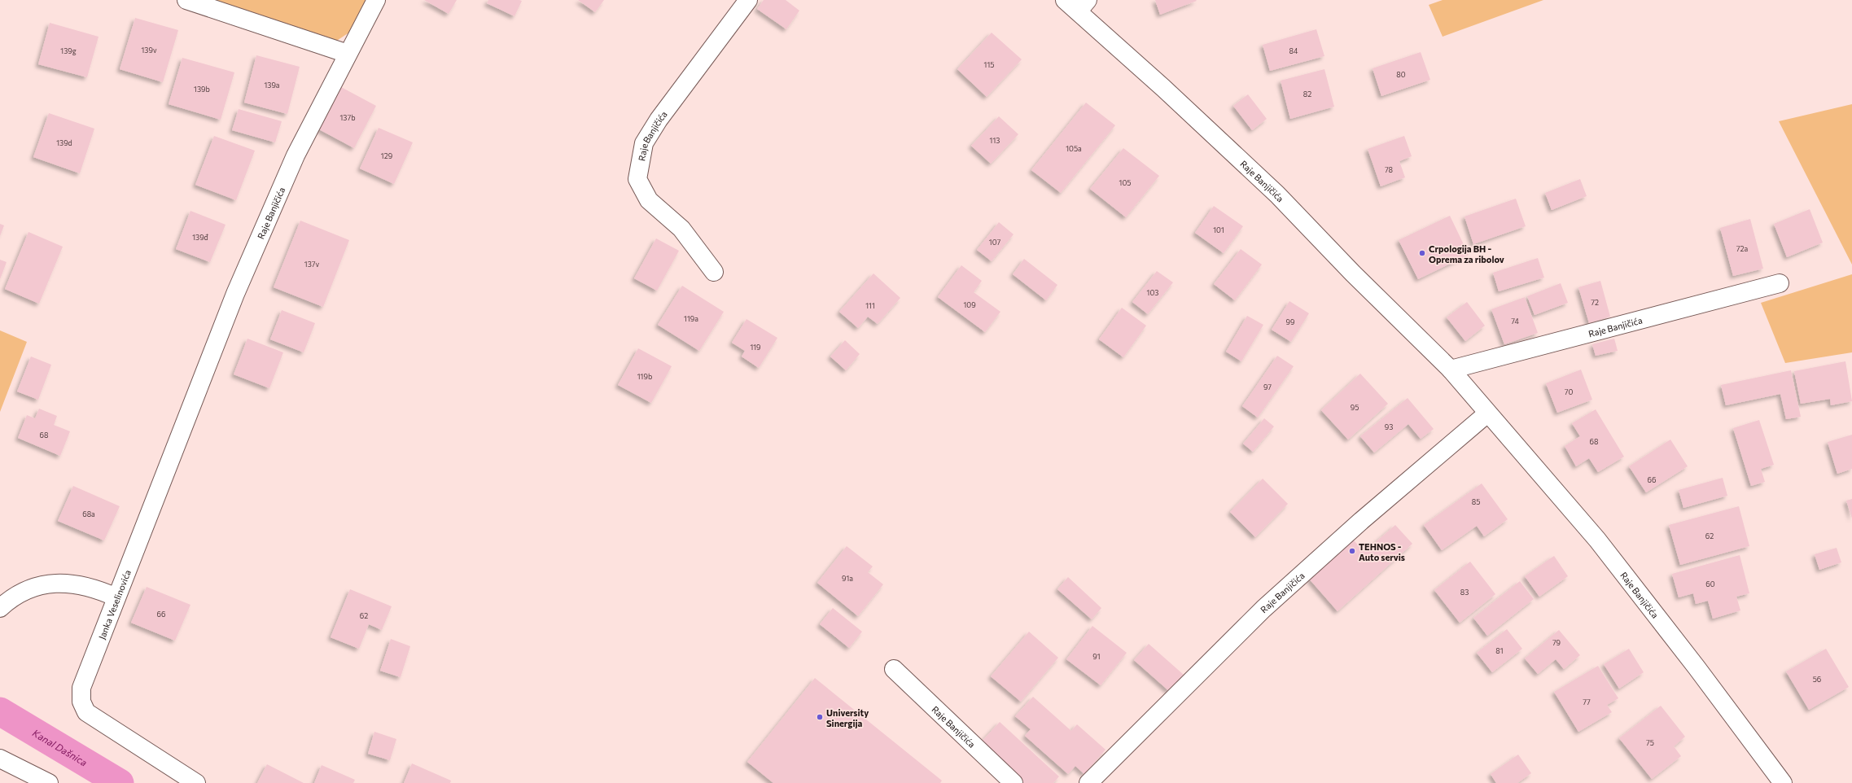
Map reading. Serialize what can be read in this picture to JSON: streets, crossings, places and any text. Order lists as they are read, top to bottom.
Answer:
{
  "streets": {
    "street": ["Raje Banjičića", "Janka Veselinovića"]
  },
  "crossings": [
    ["Raje Banjičića", "Janka Veselinovića"]
  ],
  "water": ["Kanal Dašnica"],
  "places": ["Crpologija BH - Oprema za ribolov", "TEHNOS - Auto servis", "University Sinergija"],
  "house_numbers": [
    "139v",
    "139g",
    "84",
    "115",
    "80",
    "139a",
    "139b",
    "82",
    "137b",
    "113",
    "139d",
    "105a",
    "129",
    "78",
    "105",
    "101",
    "139đ",
    "107",
    "72a",
    "137v",
    "103",
    "72",
    "109",
    "111",
    "119a",
    "74",
    "99",
    "119",
    "119b",
    "97",
    "70",
    "95",
    "93",
    "68",
    "68",
    "66",
    "85",
    "68a",
    "62",
    "91a",
    "60",
    "83",
    "66",
    "62",
    "79",
    "81",
    "91",
    "56",
    "77",
    "75"
  ]
}
